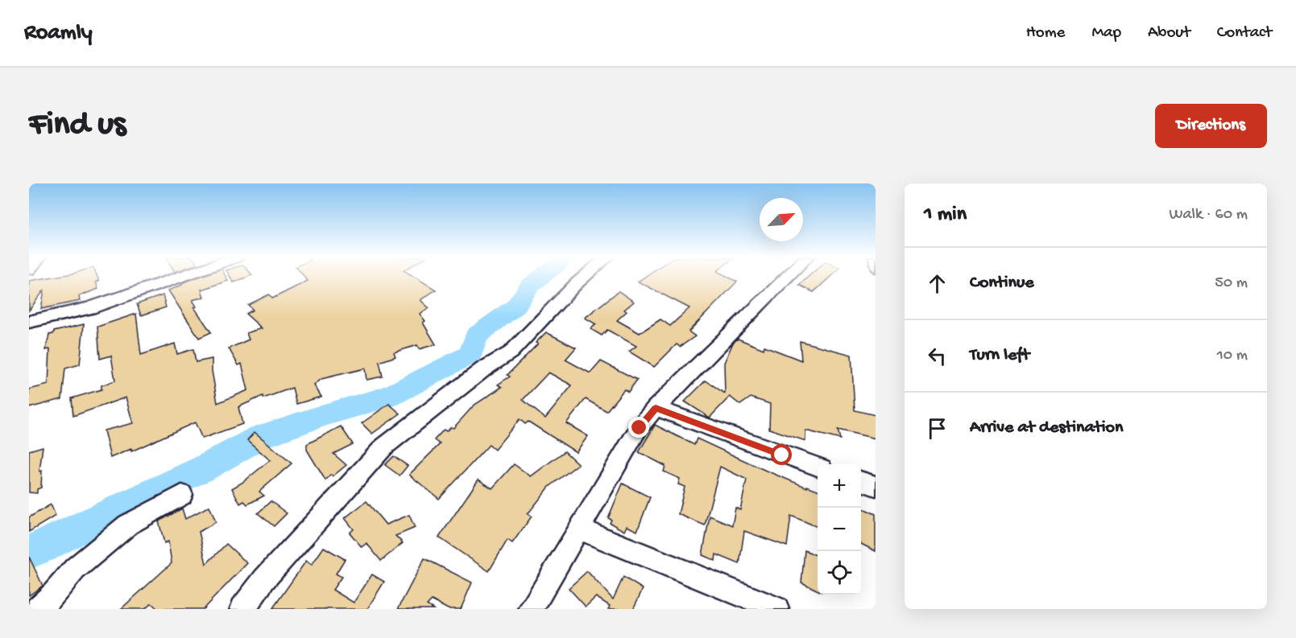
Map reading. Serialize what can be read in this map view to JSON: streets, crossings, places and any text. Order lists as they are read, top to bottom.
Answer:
{
  "north": "top right",
  "page": {
    "header": "Roamly",
    "nav": [
      "Home",
      "Map",
      "About",
      "Contact"
    ],
    "buttons": "Directions",
    "title": "Find us",
    "heading": ["1 min", "Walk · 60 m"],
    "list": [
      ["Continue", "50 m"],
      ["Turn left", "10 m"],
      "Arrive at destination"
    ],
    "map_buttons": ["+", "−"]
  }
}
